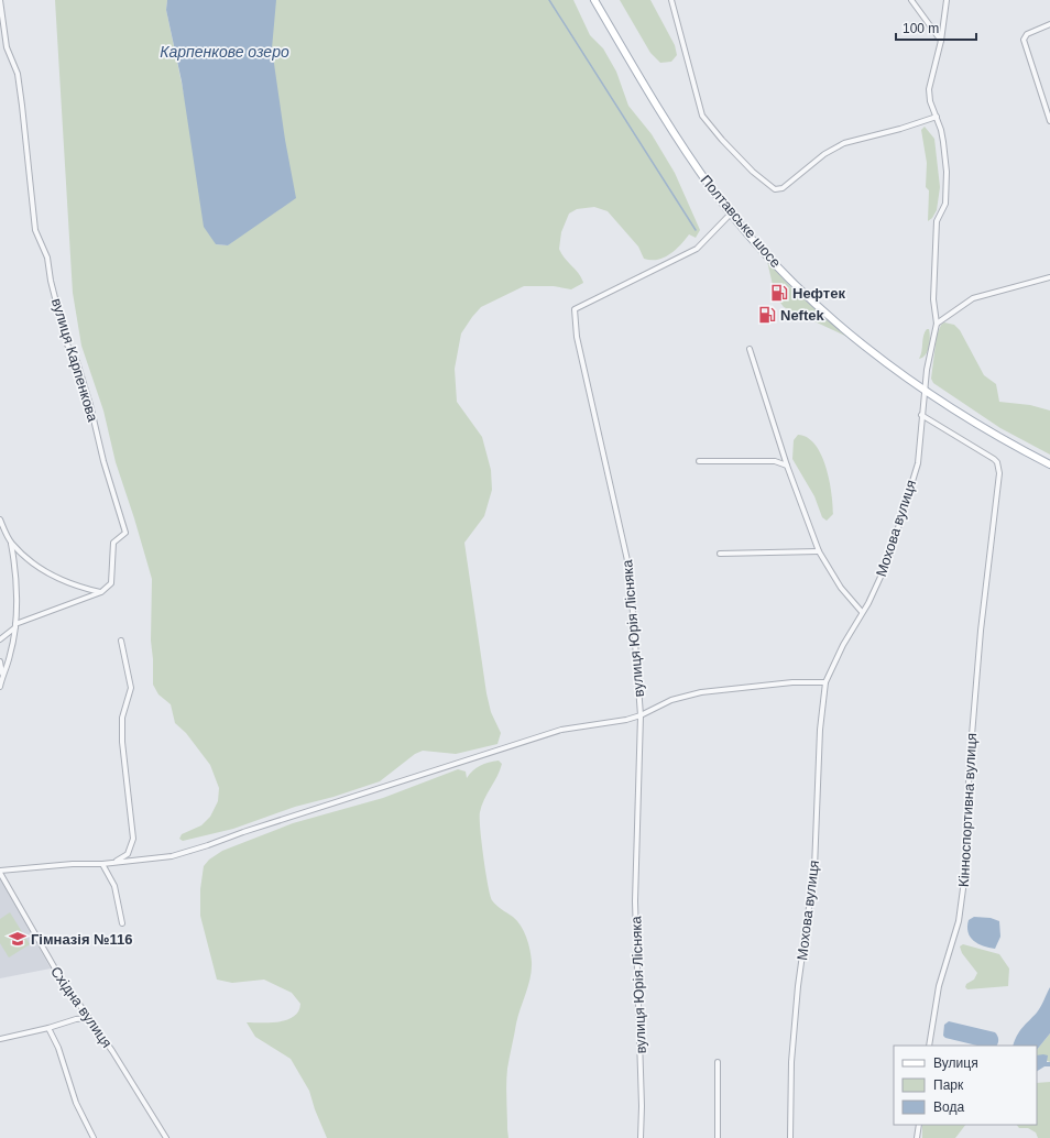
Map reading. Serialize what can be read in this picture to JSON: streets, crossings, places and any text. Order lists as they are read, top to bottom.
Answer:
{
  "streets": {
    "main road": ["Полтавське шосе"],
    "street": [
      "вулиця Карпенкова",
      "Мохова вулиця",
      "вулиця Юрія Лісняка",
      "Кінноспортивна вулиця",
      "Східна вулиця"
    ]
  },
  "crossings": [
    ["Полтавське шосе", "Мохова вулиця"],
    ["Полтавське шосе", "вулиця Юрія Лісняка"],
    ["Мохова вулиця", "Кінноспортивна вулиця"],
    ["вулиця Юрія Лісняка", "Східна вулиця"]
  ],
  "water": ["Карпенкове озеро"],
  "places": {
    "fuel station": ["Нефтек", "Neftek"],
    "school or university": ["Гімназія №116"]
  },
  "legend": ["Вулиця", "Парк", "Вода"],
  "scale_bar": "100 m"
}
